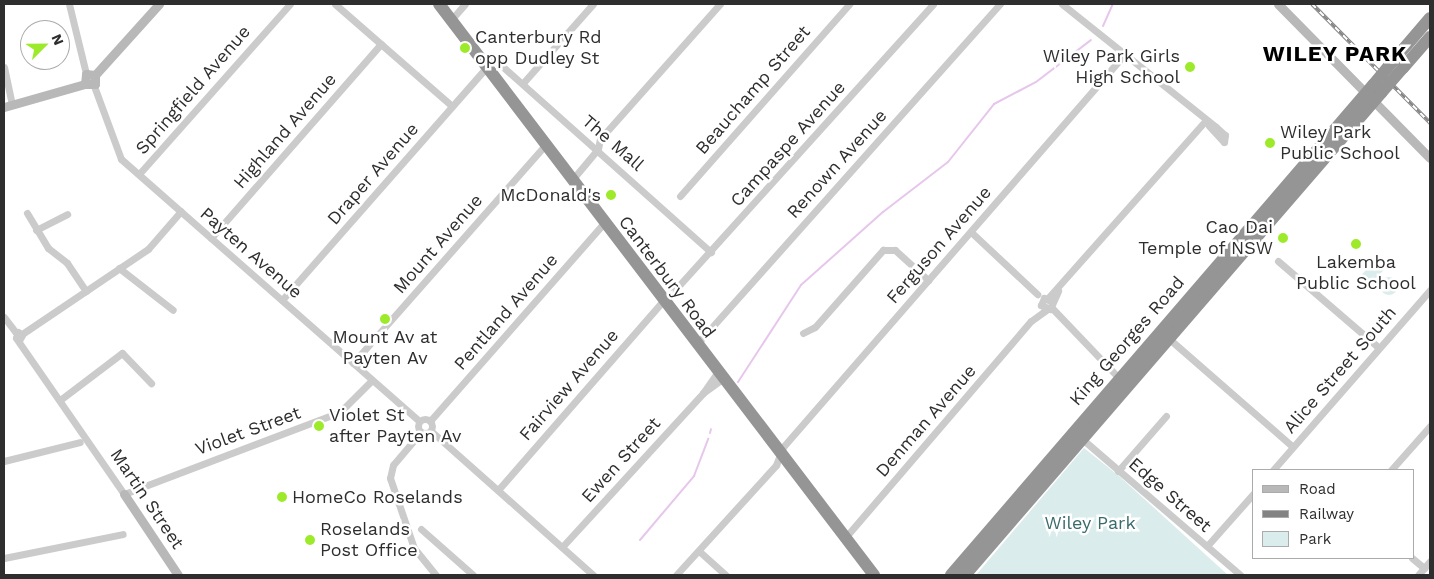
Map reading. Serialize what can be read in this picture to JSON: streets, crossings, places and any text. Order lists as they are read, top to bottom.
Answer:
{
  "streets": {
    "highway": ["Canterbury Road", "King Georges Road"],
    "street": [
      "Springfield Avenue",
      "Beauchamp Street",
      "Highland Avenue",
      "The Mall",
      "Campaspe Avenue",
      "Renown Avenue",
      "Draper Avenue",
      "Mount Avenue",
      "Ferguson Avenue",
      "Payten Avenue",
      "Pentland Avenue",
      "Alice Street South",
      "Fairview Avenue",
      "Denman Avenue",
      "Violet Street",
      "Ewen Street",
      "Edge Street",
      "Martin Street"
    ]
  },
  "crossings": [
    ["Springfield Avenue", "Payten Avenue"],
    ["Highland Avenue", "Payten Avenue"],
    ["The Mall", "Campaspe Avenue"],
    ["The Mall", "Draper Avenue"],
    ["The Mall", "Canterbury Road"],
    ["Campaspe Avenue", "Canterbury Road"],
    ["Campaspe Avenue", "Fairview Avenue"],
    ["Renown Avenue", "Canterbury Road"],
    ["Draper Avenue", "Payten Avenue"],
    ["Draper Avenue", "Canterbury Road"],
    ["Mount Avenue", "Payten Avenue"],
    ["Mount Avenue", "Canterbury Road"],
    ["Ferguson Avenue", "Canterbury Road"],
    ["Ferguson Avenue", "Denman Avenue"],
    ["Payten Avenue", "Violet Street"],
    ["Canterbury Road", "Pentland Avenue"],
    ["Canterbury Road", "Fairview Avenue"],
    ["Canterbury Road", "Denman Avenue"],
    ["Canterbury Road", "Ewen Street"],
    ["King Georges Road", "Edge Street"],
    ["Violet Street", "Martin Street"]
  ],
  "districts": ["WILEY PARK"],
  "parks": ["Wiley Park"],
  "places": [
    "Canterbury Rd opp Dudley St",
    "Wiley Park Girls High School",
    "Wiley Park Public School",
    "McDonald's",
    "Cao Dai Temple of NSW",
    "Lakemba Public School",
    "Mount Av at Payten Av",
    "Violet St after Payten Av",
    "HomeCo Roselands",
    "Roselands Post Office"
  ],
  "legend": ["Road", "Railway", "Park"],
  "north": "top right"
}
